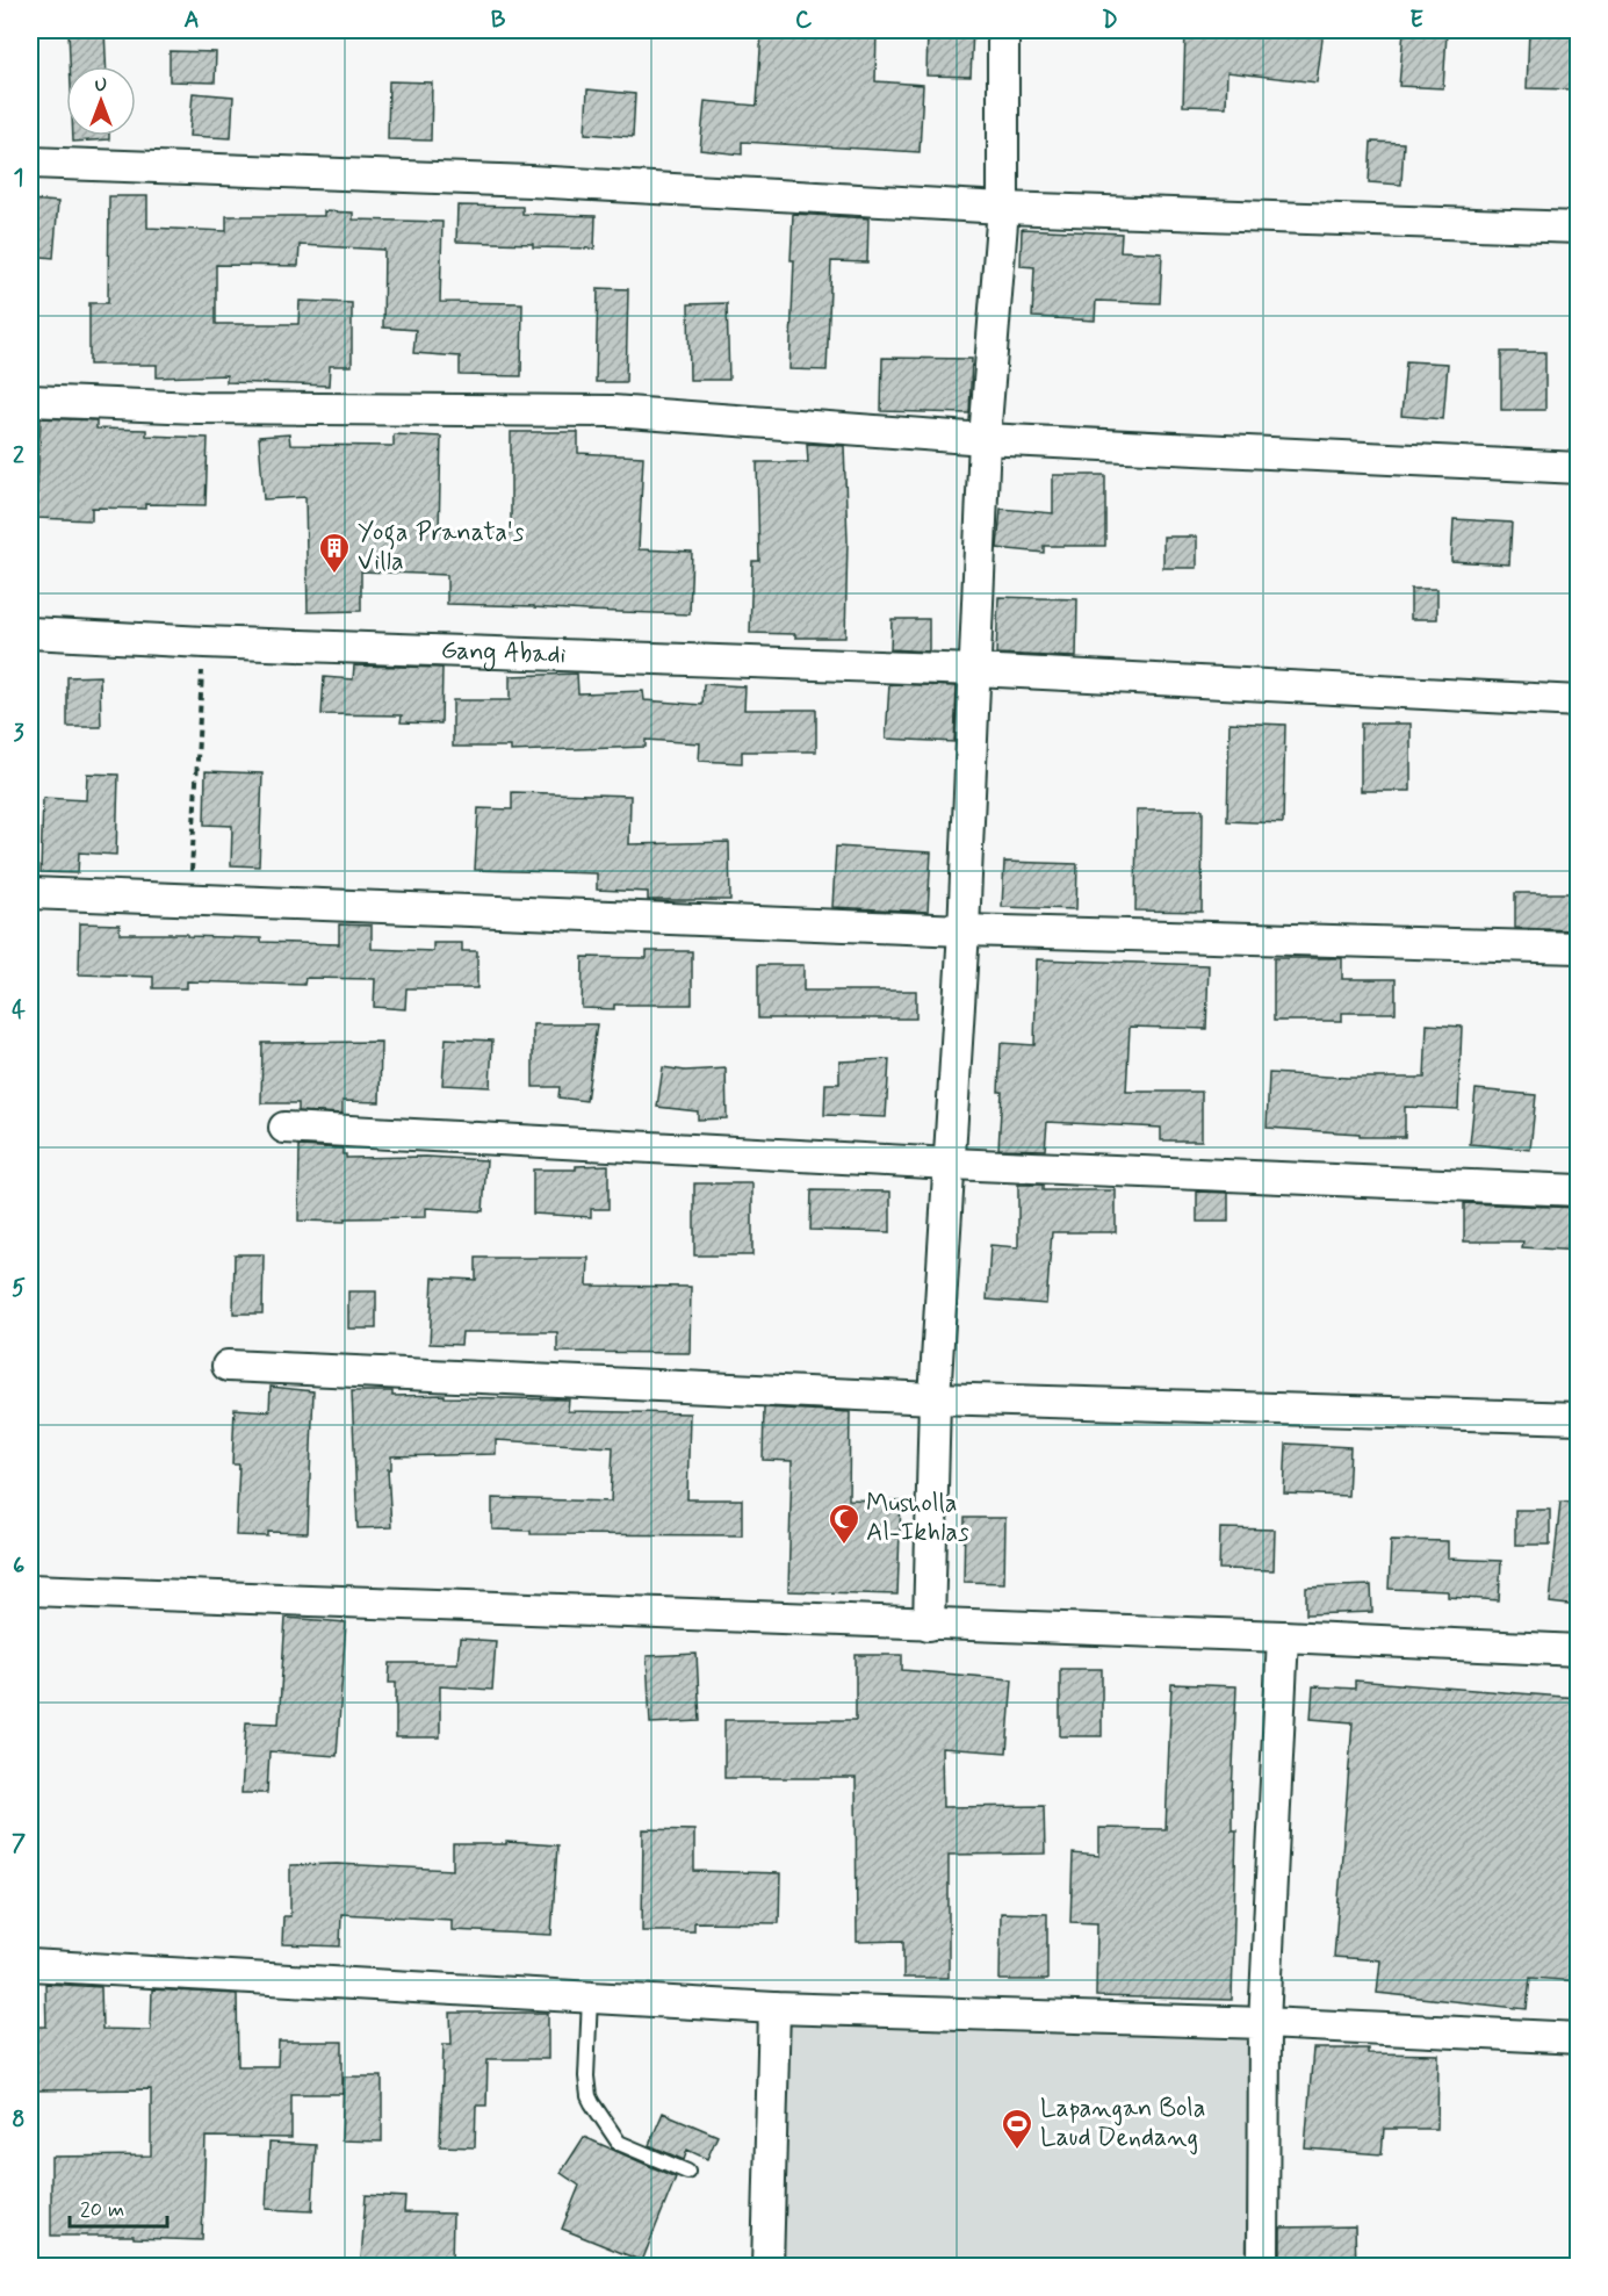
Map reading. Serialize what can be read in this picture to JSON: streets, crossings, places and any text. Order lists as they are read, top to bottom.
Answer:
{
  "streets": {
    "street": ["Gang Abadi"]
  },
  "places": {
    "building": ["Yoga Pranata's Villa"],
    "mosque": ["Musholla Al-Ikhlas"],
    "sports": ["Lapangan Bola Laud Dendang"]
  },
  "scale_bar": "20 m",
  "north": "top",
  "grid": {
    "columns": [
      "A",
      "B",
      "C",
      "D",
      "E"
    ],
    "rows": [
      "1",
      "2",
      "3",
      "4",
      "5",
      "6",
      "7",
      "8"
    ]
  }
}
